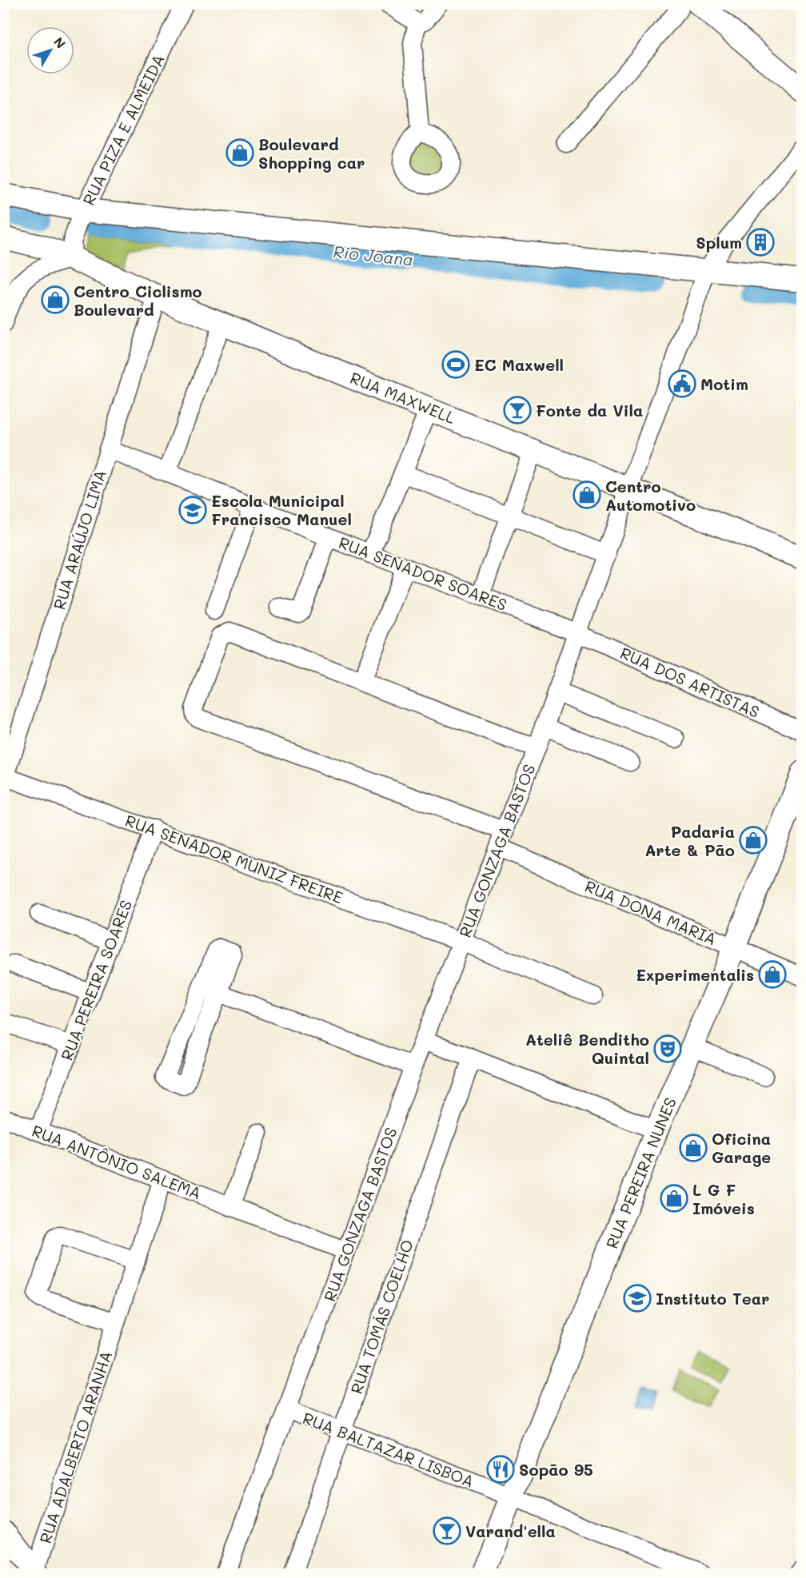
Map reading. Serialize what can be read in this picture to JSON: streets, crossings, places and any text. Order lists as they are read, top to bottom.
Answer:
{
  "streets": {
    "main road": ["RUA MAXWELL", "RUA PEREIRA NUNES"],
    "street": [
      "RUA PIZA E ALMEIDA",
      "RUA ARAÚJO LIMA",
      "RUA SENADOR SOARES",
      "RUA DOS ARTISTAS",
      "RUA GONZAGA BASTOS",
      "RUA SENADOR MUNIZ FREIRE",
      "RUA DONA MARIA",
      "RUA PEREIRA SOARES",
      "RUA ANTÔNIO SALEMA",
      "RUA TOMÁS COELHO",
      "RUA ADALBERTO ARANHA",
      "RUA BALTAZAR LISBOA"
    ]
  },
  "crossings": [
    ["RUA PIZA E ALMEIDA", "RUA MAXWELL"],
    ["RUA MAXWELL", "RUA ARAÚJO LIMA"],
    ["RUA MAXWELL", "RUA GONZAGA BASTOS"],
    ["RUA ARAÚJO LIMA", "RUA SENADOR SOARES"],
    ["RUA ARAÚJO LIMA", "RUA SENADOR MUNIZ FREIRE"],
    ["RUA SENADOR SOARES", "RUA DOS ARTISTAS"],
    ["RUA SENADOR SOARES", "RUA GONZAGA BASTOS"],
    ["RUA DOS ARTISTAS", "RUA GONZAGA BASTOS"],
    ["RUA GONZAGA BASTOS", "RUA SENADOR MUNIZ FREIRE"],
    ["RUA GONZAGA BASTOS", "RUA DONA MARIA"],
    ["RUA GONZAGA BASTOS", "RUA ANTÔNIO SALEMA"],
    ["RUA GONZAGA BASTOS", "RUA BALTAZAR LISBOA"],
    ["RUA SENADOR MUNIZ FREIRE", "RUA PEREIRA SOARES"],
    ["RUA DONA MARIA", "RUA PEREIRA NUNES"],
    ["RUA PEREIRA SOARES", "RUA ANTÔNIO SALEMA"],
    ["RUA ANTÔNIO SALEMA", "RUA ADALBERTO ARANHA"],
    ["RUA PEREIRA NUNES", "RUA BALTAZAR LISBOA"],
    ["RUA TOMÁS COELHO", "RUA BALTAZAR LISBOA"]
  ],
  "water": ["Rio Joana"],
  "places": {
    "shop": [
      "Boulevard Shopping car",
      "Centro Ciclismo Boulevard",
      "Centro Automotivo",
      "Padaria Arte & Pão",
      "Experimentalis",
      "Oficina Garage",
      "L G F Imóveis"
    ],
    "building": ["Splum"],
    "sports": ["EC Maxwell"],
    "public building": ["Motim"],
    "bar": ["Fonte da Vila", "Varand'ella"],
    "school or university": ["Escola Municipal Francisco Manuel", "Instituto Tear"],
    "theatre": ["Ateliê Benditho Quintal"],
    "restaurant": ["Sopão 95"]
  },
  "north": "top right"
}
